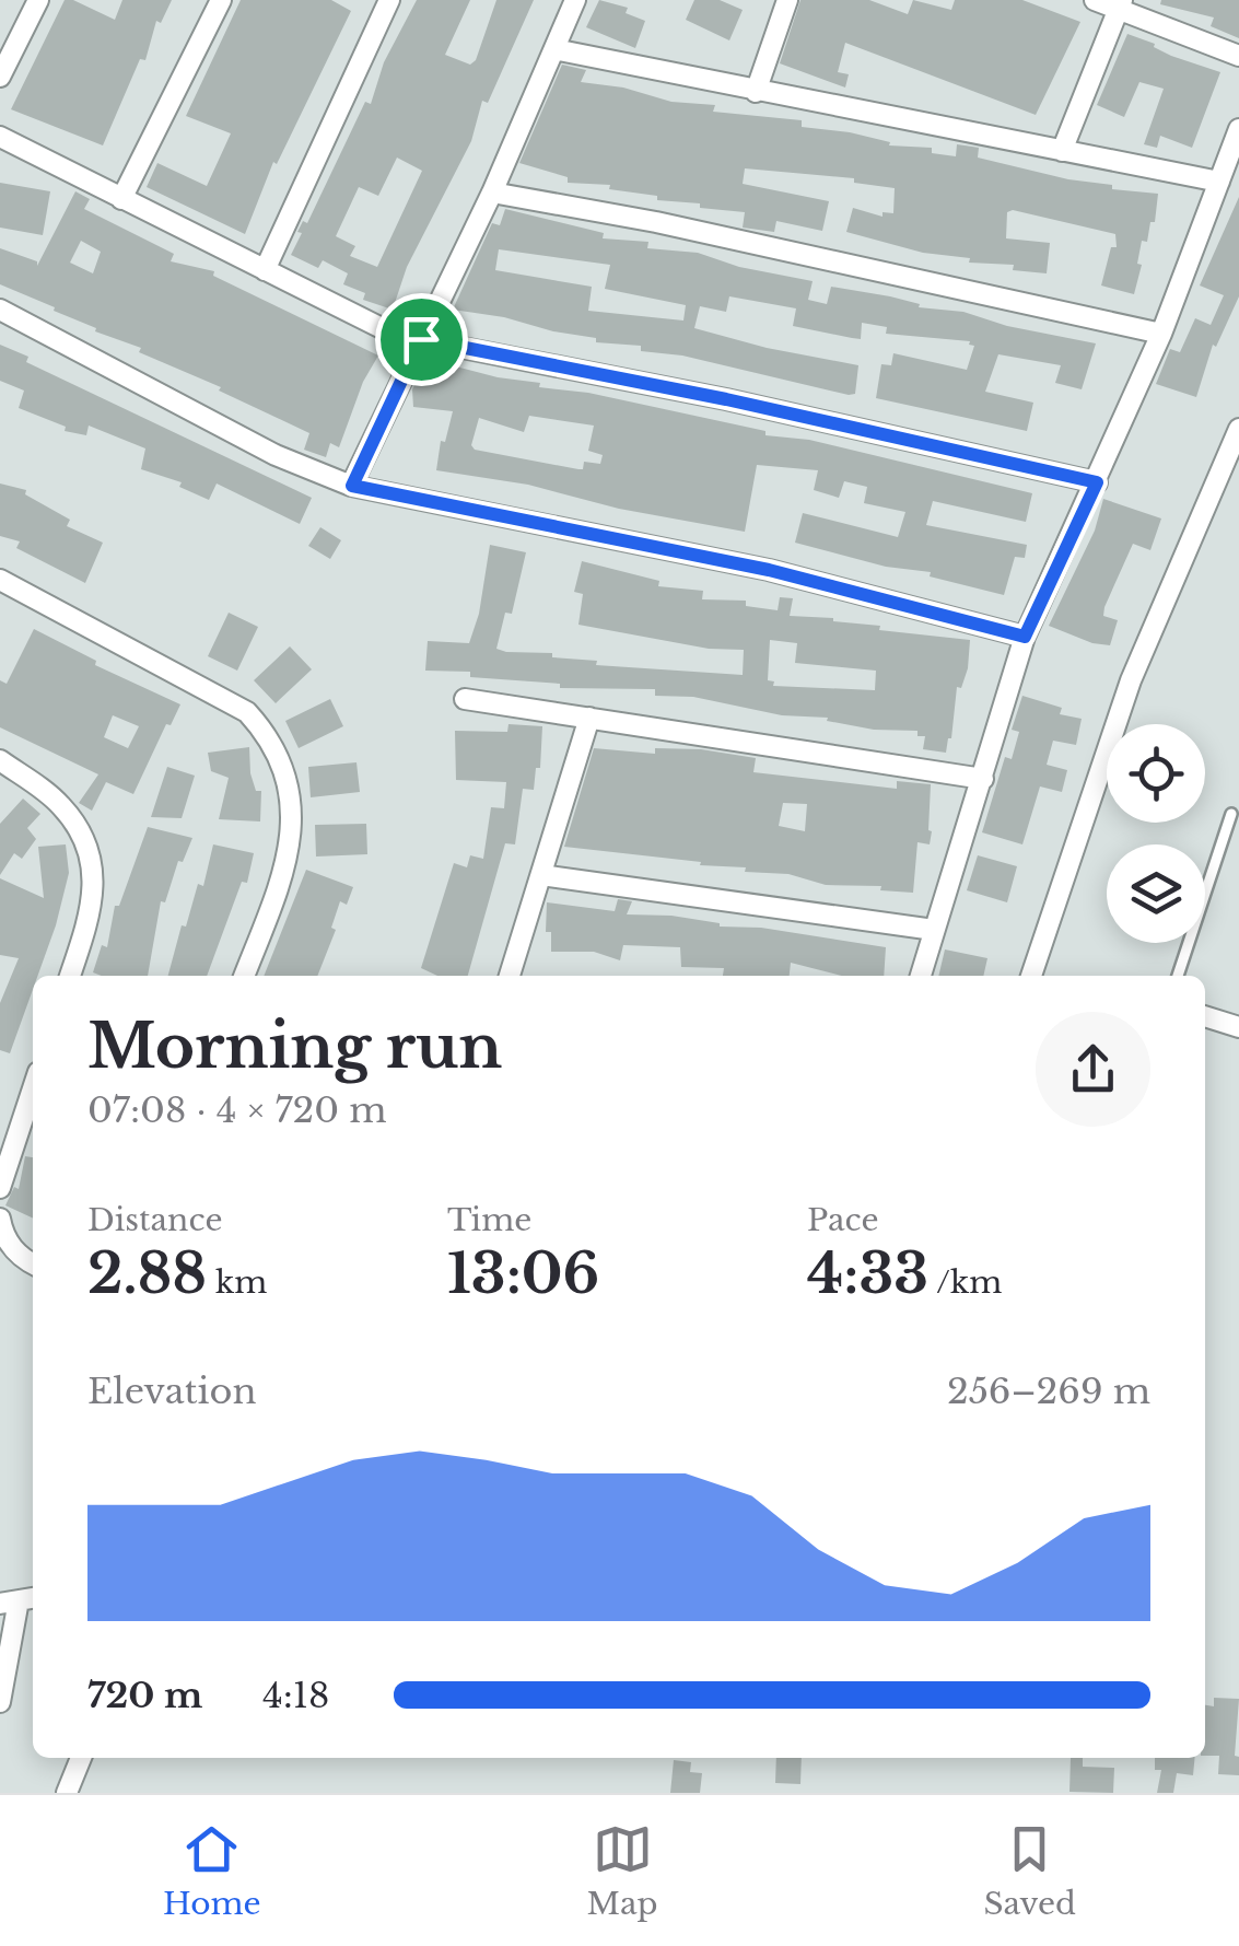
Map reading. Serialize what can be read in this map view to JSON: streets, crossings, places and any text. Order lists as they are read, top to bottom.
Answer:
{
  "page": {
    "heading": ["Morning run", "07:08 · 4 × 720 m"],
    "stats": [
      ["Distance", "2.88 km"],
      ["Time", "13:06"],
      ["Pace", "4:33 /km"]
    ],
    "chart": ["Elevation", "256–269 m"],
    "list": [
      {
        "name": "720 m",
        "note": "4:18"
      }
    ],
    "tabs": ["Home", "Map", "Saved"]
  }
}
